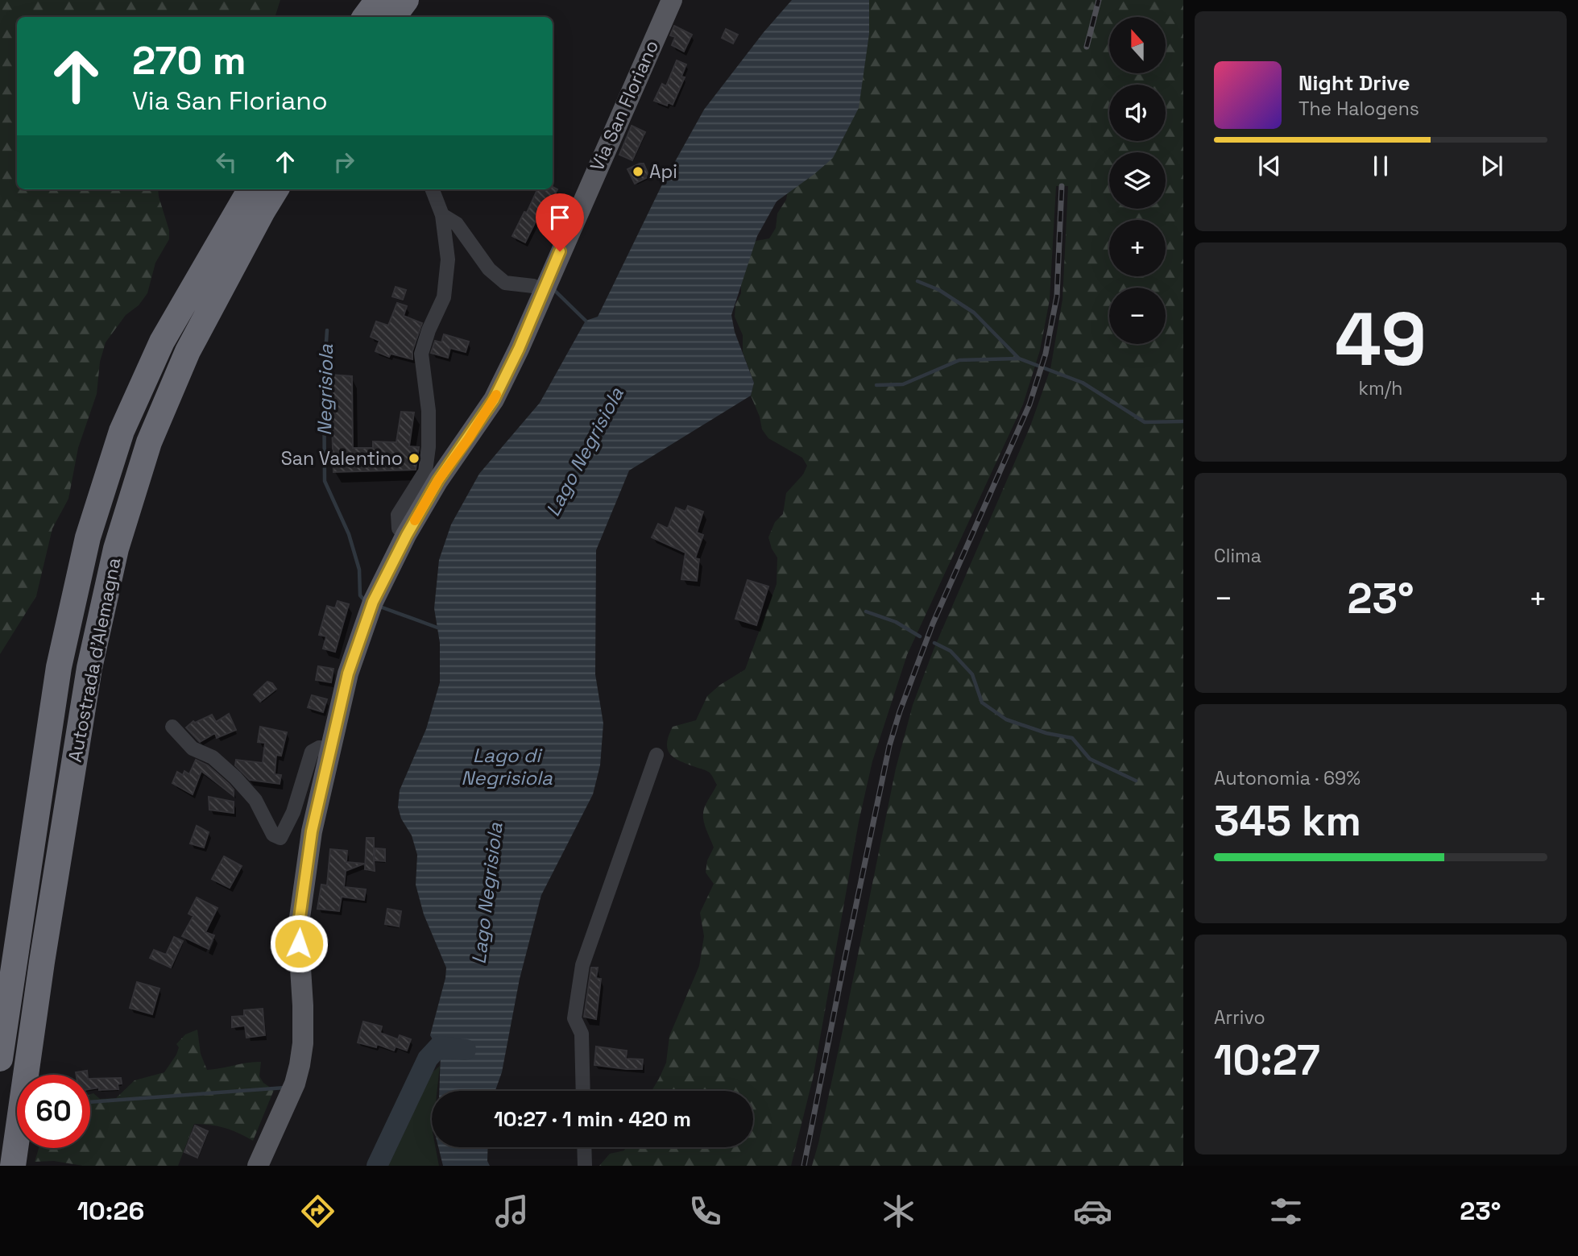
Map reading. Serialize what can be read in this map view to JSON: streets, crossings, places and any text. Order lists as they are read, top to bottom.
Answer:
{
  "streets": {
    "highway": ["Autostrada d'Alemagna"],
    "main road": ["Via San Floriano"]
  },
  "water": ["Negrisiola", "Lago Negrisiola", "Lago di Negrisiola"],
  "places": ["Api", "San Valentino"],
  "north": "top",
  "page": {
    "map_buttons": ["+", "−"],
    "turn": ["270 m", "Via San Floriano"],
    "song": ["Night Drive", "The Halogens"],
    "tile": [
      ["49", "km/h"],
      "Clima",
      ["Autonomia · 69%", "345 km"],
      ["Arrivo", "10:27"]
    ],
    "heat": ["−", "23°", "+"],
    "limit": "60",
    "trip": "10:27 · 1 min · 420 m",
    "tabs": ["10:26", "23°"]
  }
}
